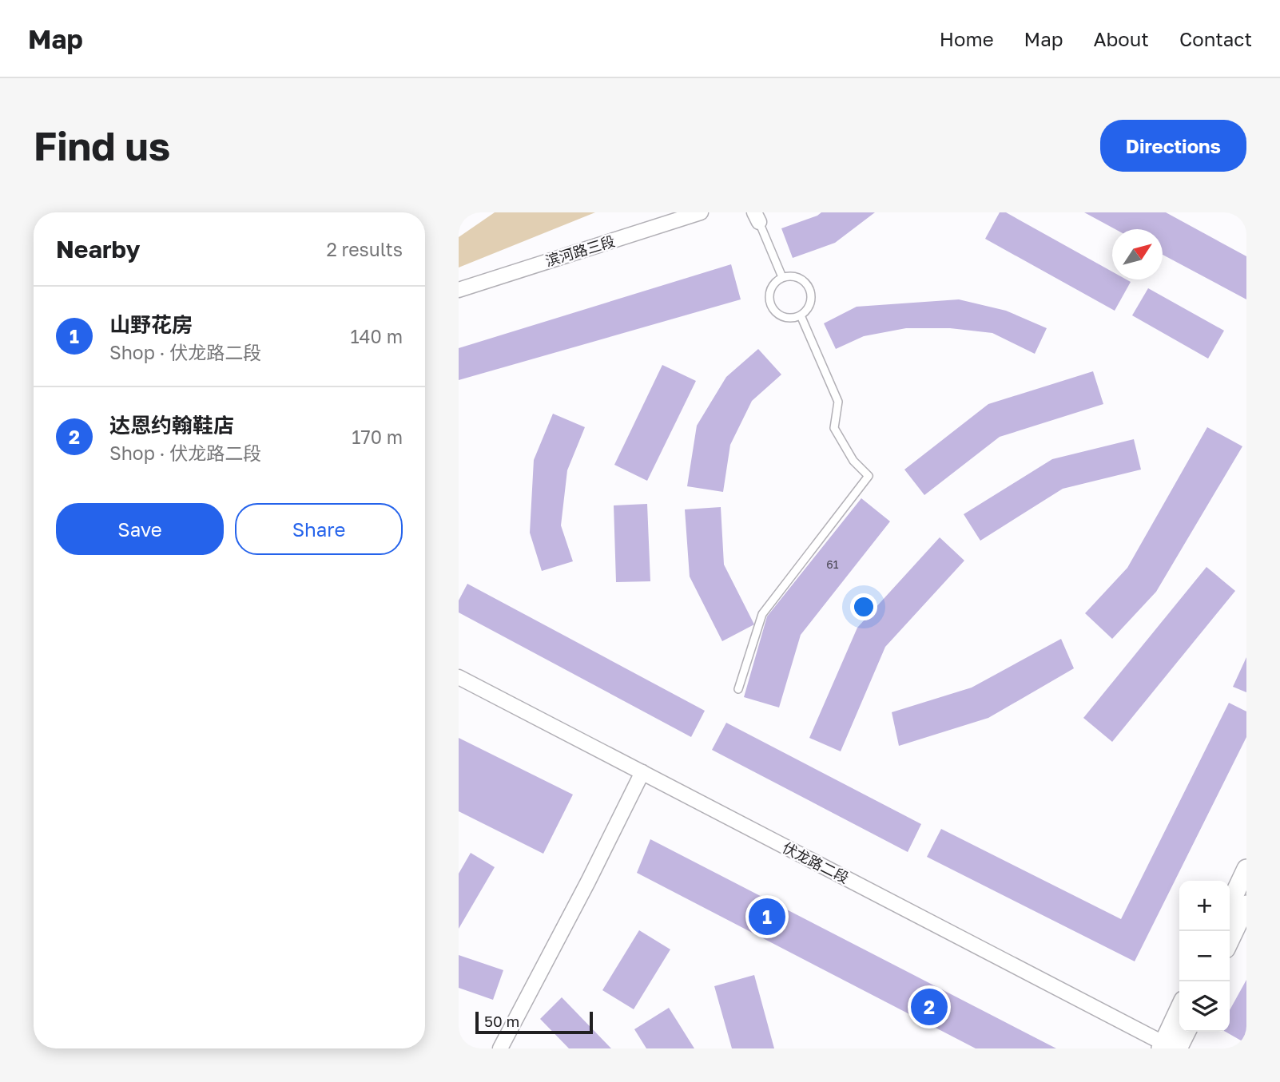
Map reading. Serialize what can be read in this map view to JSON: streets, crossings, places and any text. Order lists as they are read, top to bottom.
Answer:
{
  "streets": {
    "street": ["滨河路三段", "伏龙路二段"]
  },
  "house_numbers": ["61"],
  "scale_bar": "50 m",
  "north": "top right",
  "page": {
    "header": "Map",
    "nav": [
      "Home",
      "Map",
      "About",
      "Contact"
    ],
    "buttons": [
      "Directions",
      ["Save", "Share"]
    ],
    "title": "Find us",
    "heading": ["Nearby", "2 results"],
    "list": [
      {
        "mark": "1",
        "name": "山野花房",
        "note": "Shop · 伏龙路二段",
        "value": "140 m"
      },
      {
        "mark": "2",
        "name": "达恩约翰鞋店",
        "note": "Shop · 伏龙路二段",
        "value": "170 m"
      }
    ],
    "map_buttons": ["+", "−"],
    "pins": ["1", "2"],
    "scale": "50 m"
  }
}
